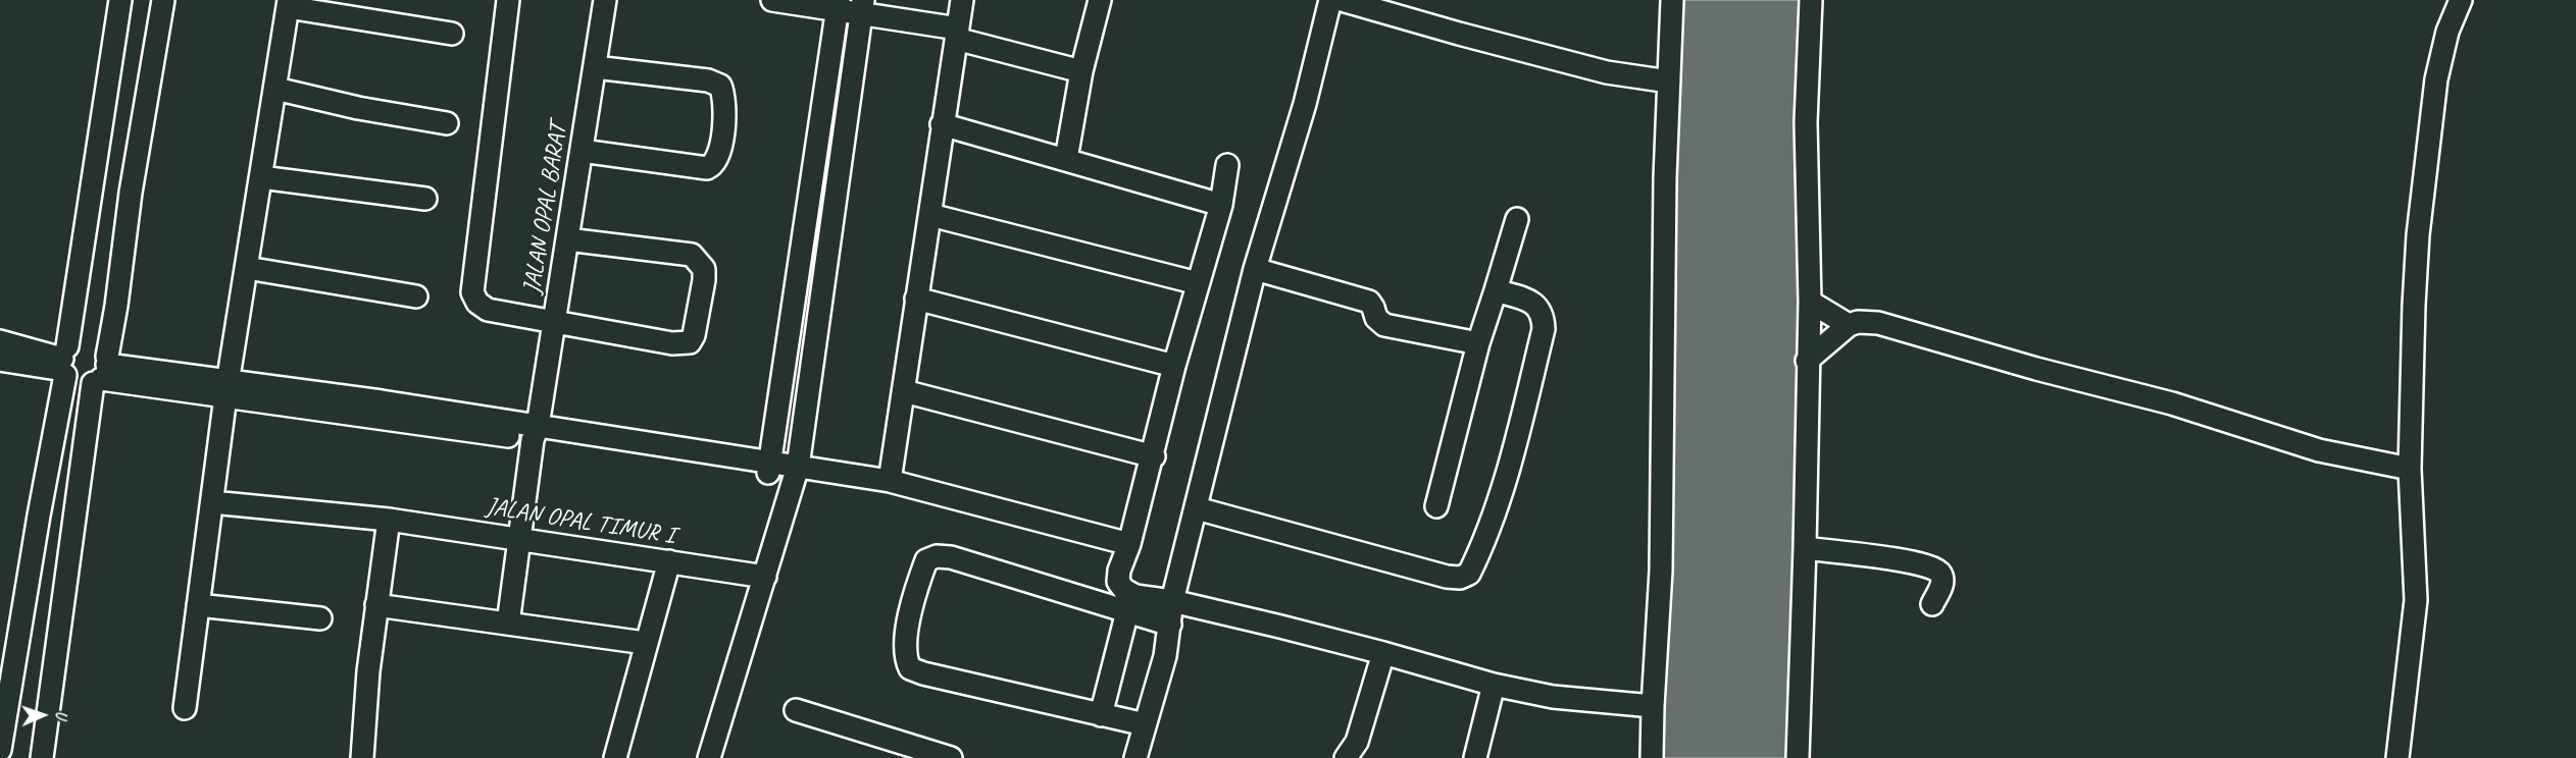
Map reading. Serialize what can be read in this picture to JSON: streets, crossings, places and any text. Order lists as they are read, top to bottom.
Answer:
{
  "streets": {
    "street": ["JALAN OPAL BARAT", "JALAN OPAL TIMUR I"]
  },
  "crossings": [
    ["JALAN OPAL BARAT", "JALAN OPAL TIMUR I"]
  ],
  "north": "right"
}
